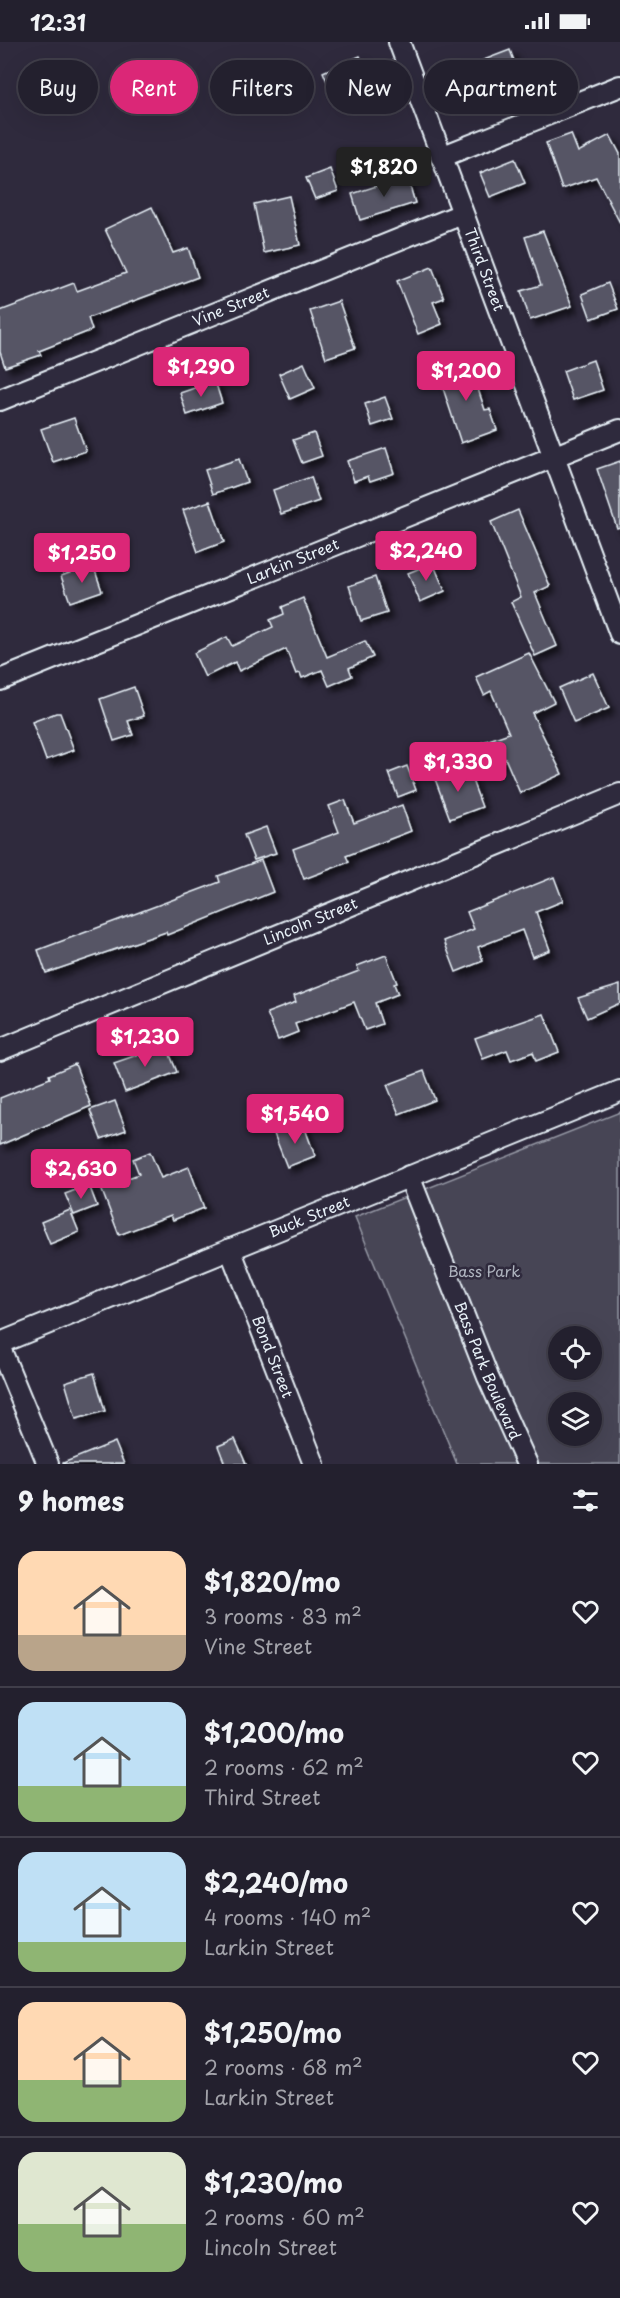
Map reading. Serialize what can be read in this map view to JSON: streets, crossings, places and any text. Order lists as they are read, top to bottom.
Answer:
{
  "streets": {
    "street": [
      "Third Street",
      "Vine Street",
      "Larkin Street",
      "Lincoln Street",
      "Buck Street",
      "Bond Street",
      "Bass Park Boulevard"
    ]
  },
  "crossings": [
    ["Third Street", "Vine Street"],
    ["Third Street", "Larkin Street"],
    ["Buck Street", "Bond Street"],
    ["Buck Street", "Bass Park Boulevard"]
  ],
  "parks": ["Bass Park"],
  "page": {
    "status": "12:31",
    "chip": [
      "Buy",
      "Rent",
      "Filters",
      "New",
      "Apartment"
    ],
    "price": [
      "$1,820",
      "$1,290",
      "$1,200",
      "$2,240",
      "$1,250",
      "$1,330",
      "$1,230",
      "$1,540",
      "$2,630"
    ],
    "heading": "9 homes",
    "list": [
      {
        "name": "$1,820/mo",
        "note": "3 rooms · 83 m² · Vine Street"
      },
      {
        "name": "$1,200/mo",
        "note": "2 rooms · 62 m² · Third Street"
      },
      {
        "name": "$2,240/mo",
        "note": "4 rooms · 140 m² · Larkin Street"
      },
      {
        "name": "$1,250/mo",
        "note": "2 rooms · 68 m² · Larkin Street"
      },
      {
        "name": "$1,230/mo",
        "note": "2 rooms · 60 m² · Lincoln Street"
      }
    ]
  }
}
